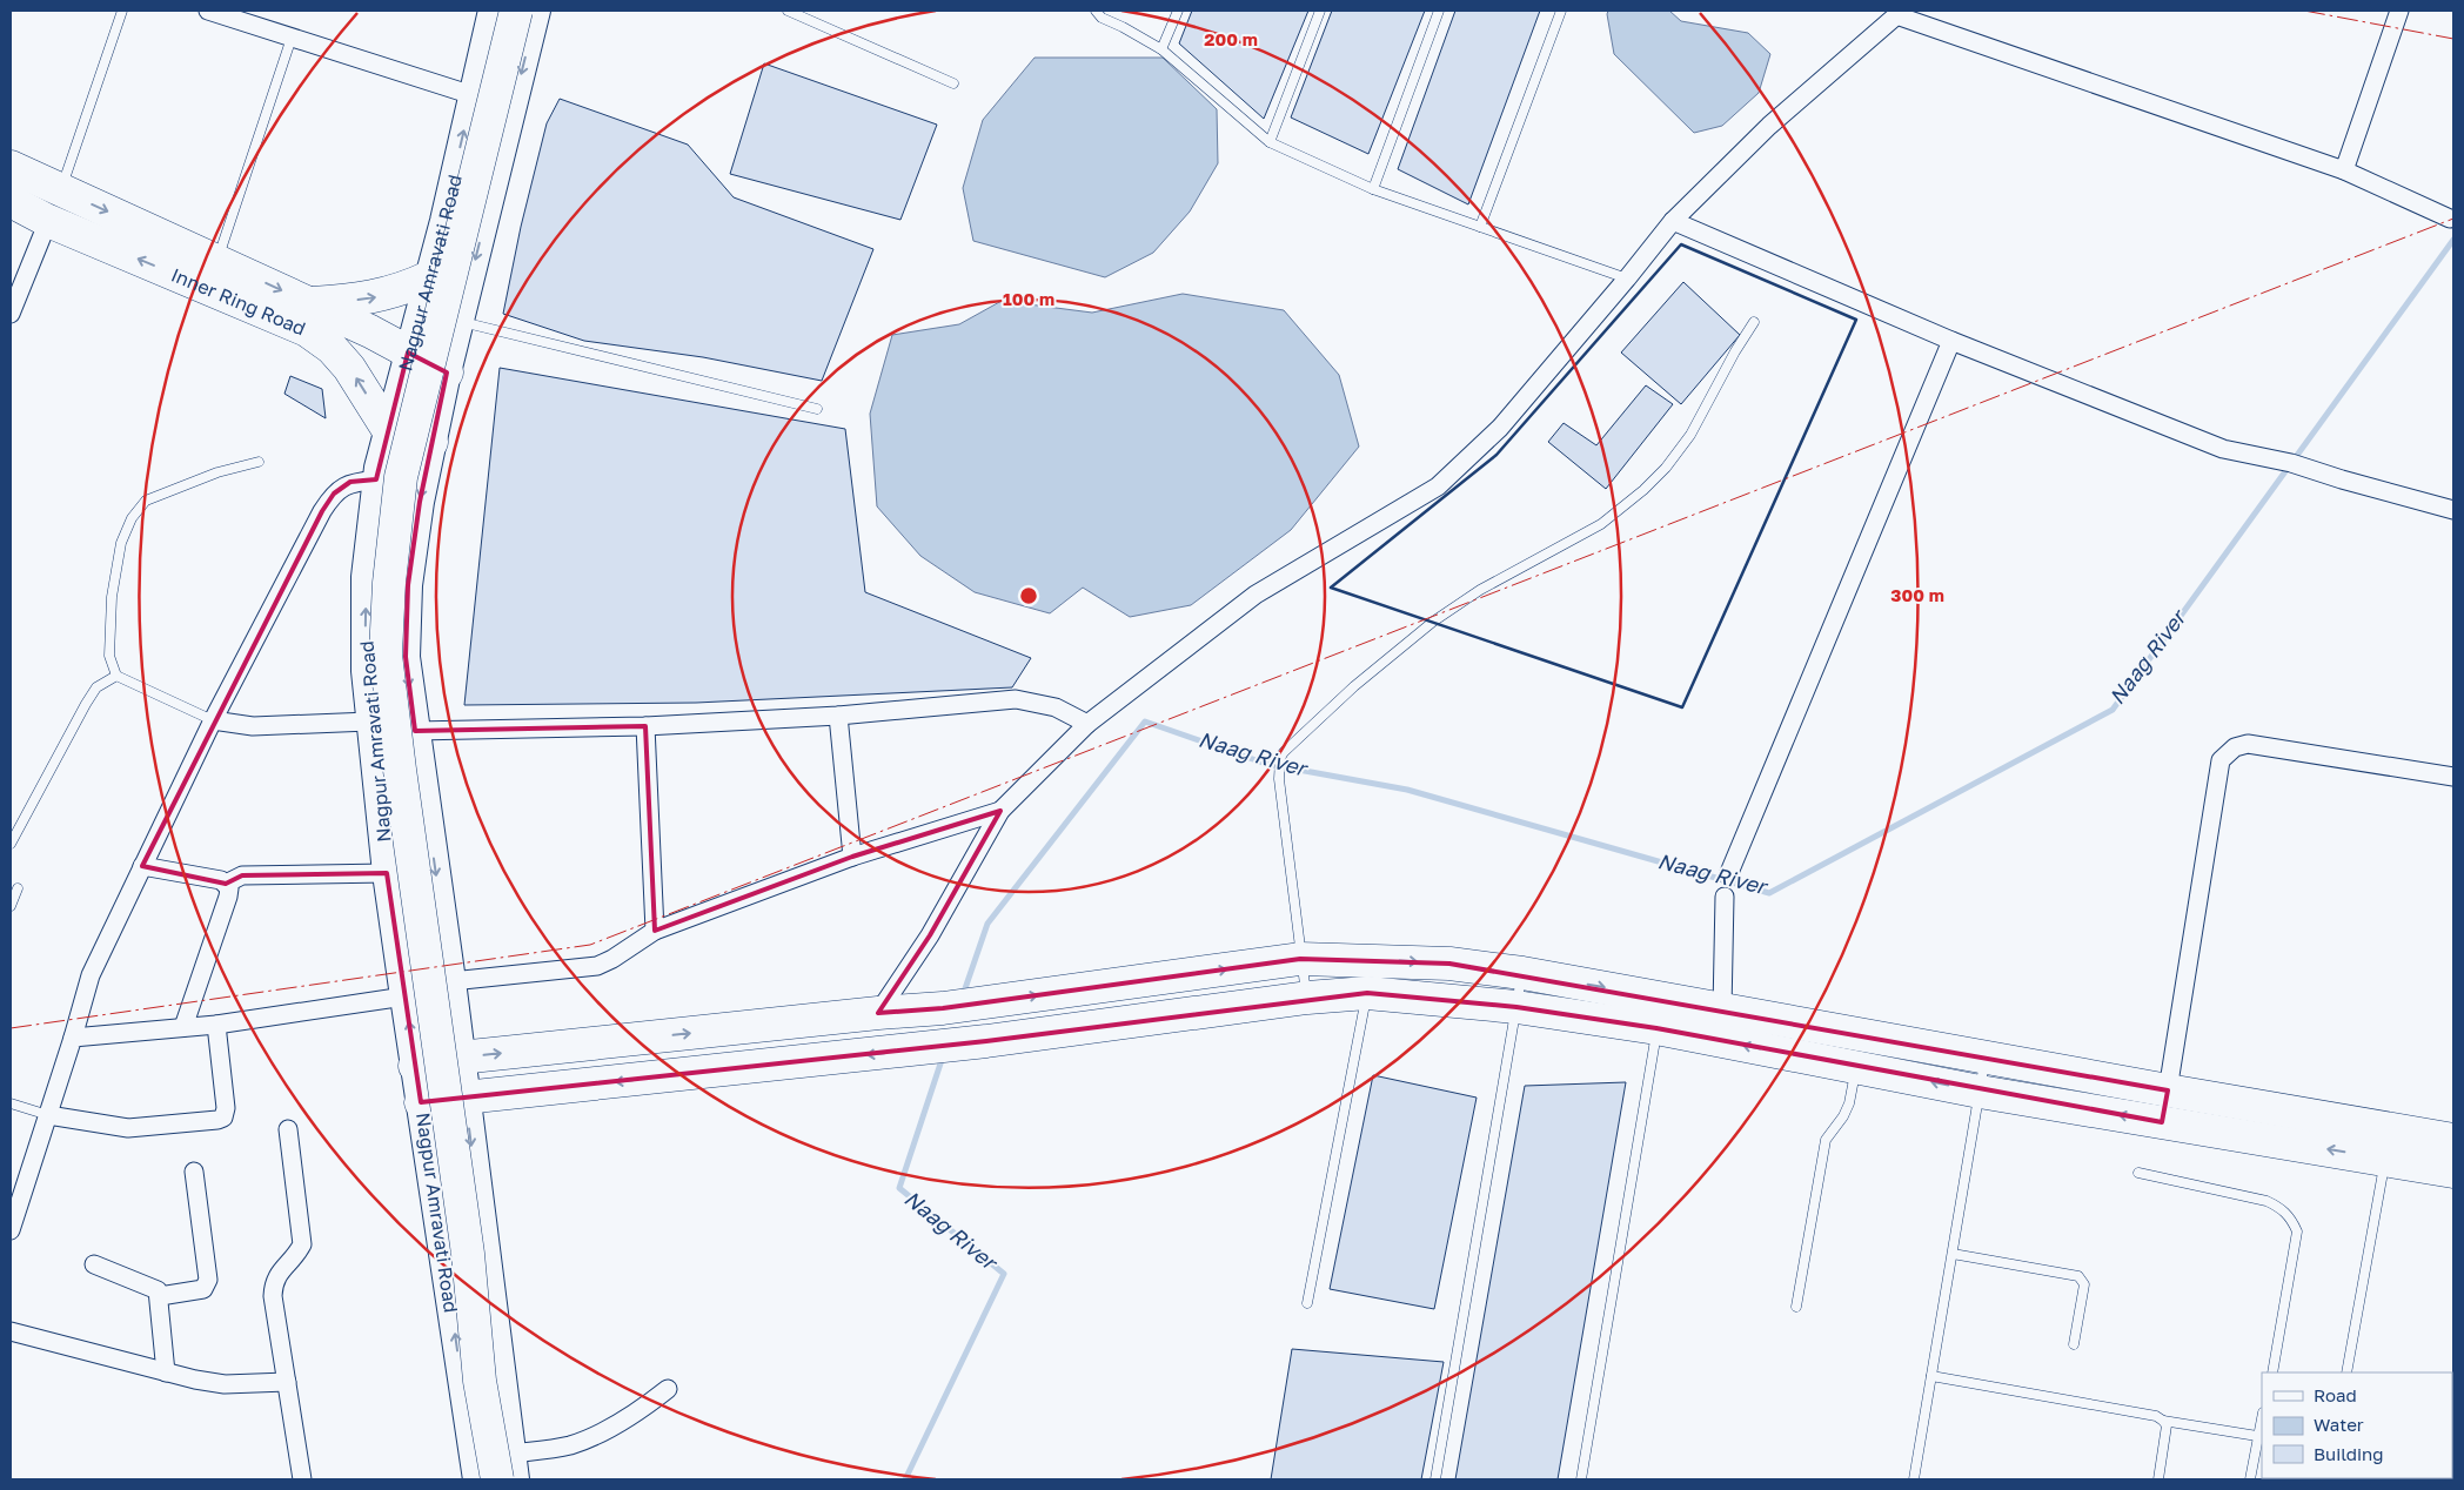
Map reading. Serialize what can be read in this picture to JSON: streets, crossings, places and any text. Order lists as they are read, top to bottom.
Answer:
{
  "streets": {
    "highway": ["Inner Ring Road"],
    "main road": ["Nagpur Amravati Road"]
  },
  "crossings": [
    ["Nagpur Amravati Road", "Inner Ring Road"]
  ],
  "water": ["Naag River"],
  "legend": ["Road", "Water", "Building"],
  "rings": ["200 m", "100 m", "300 m"]
}
